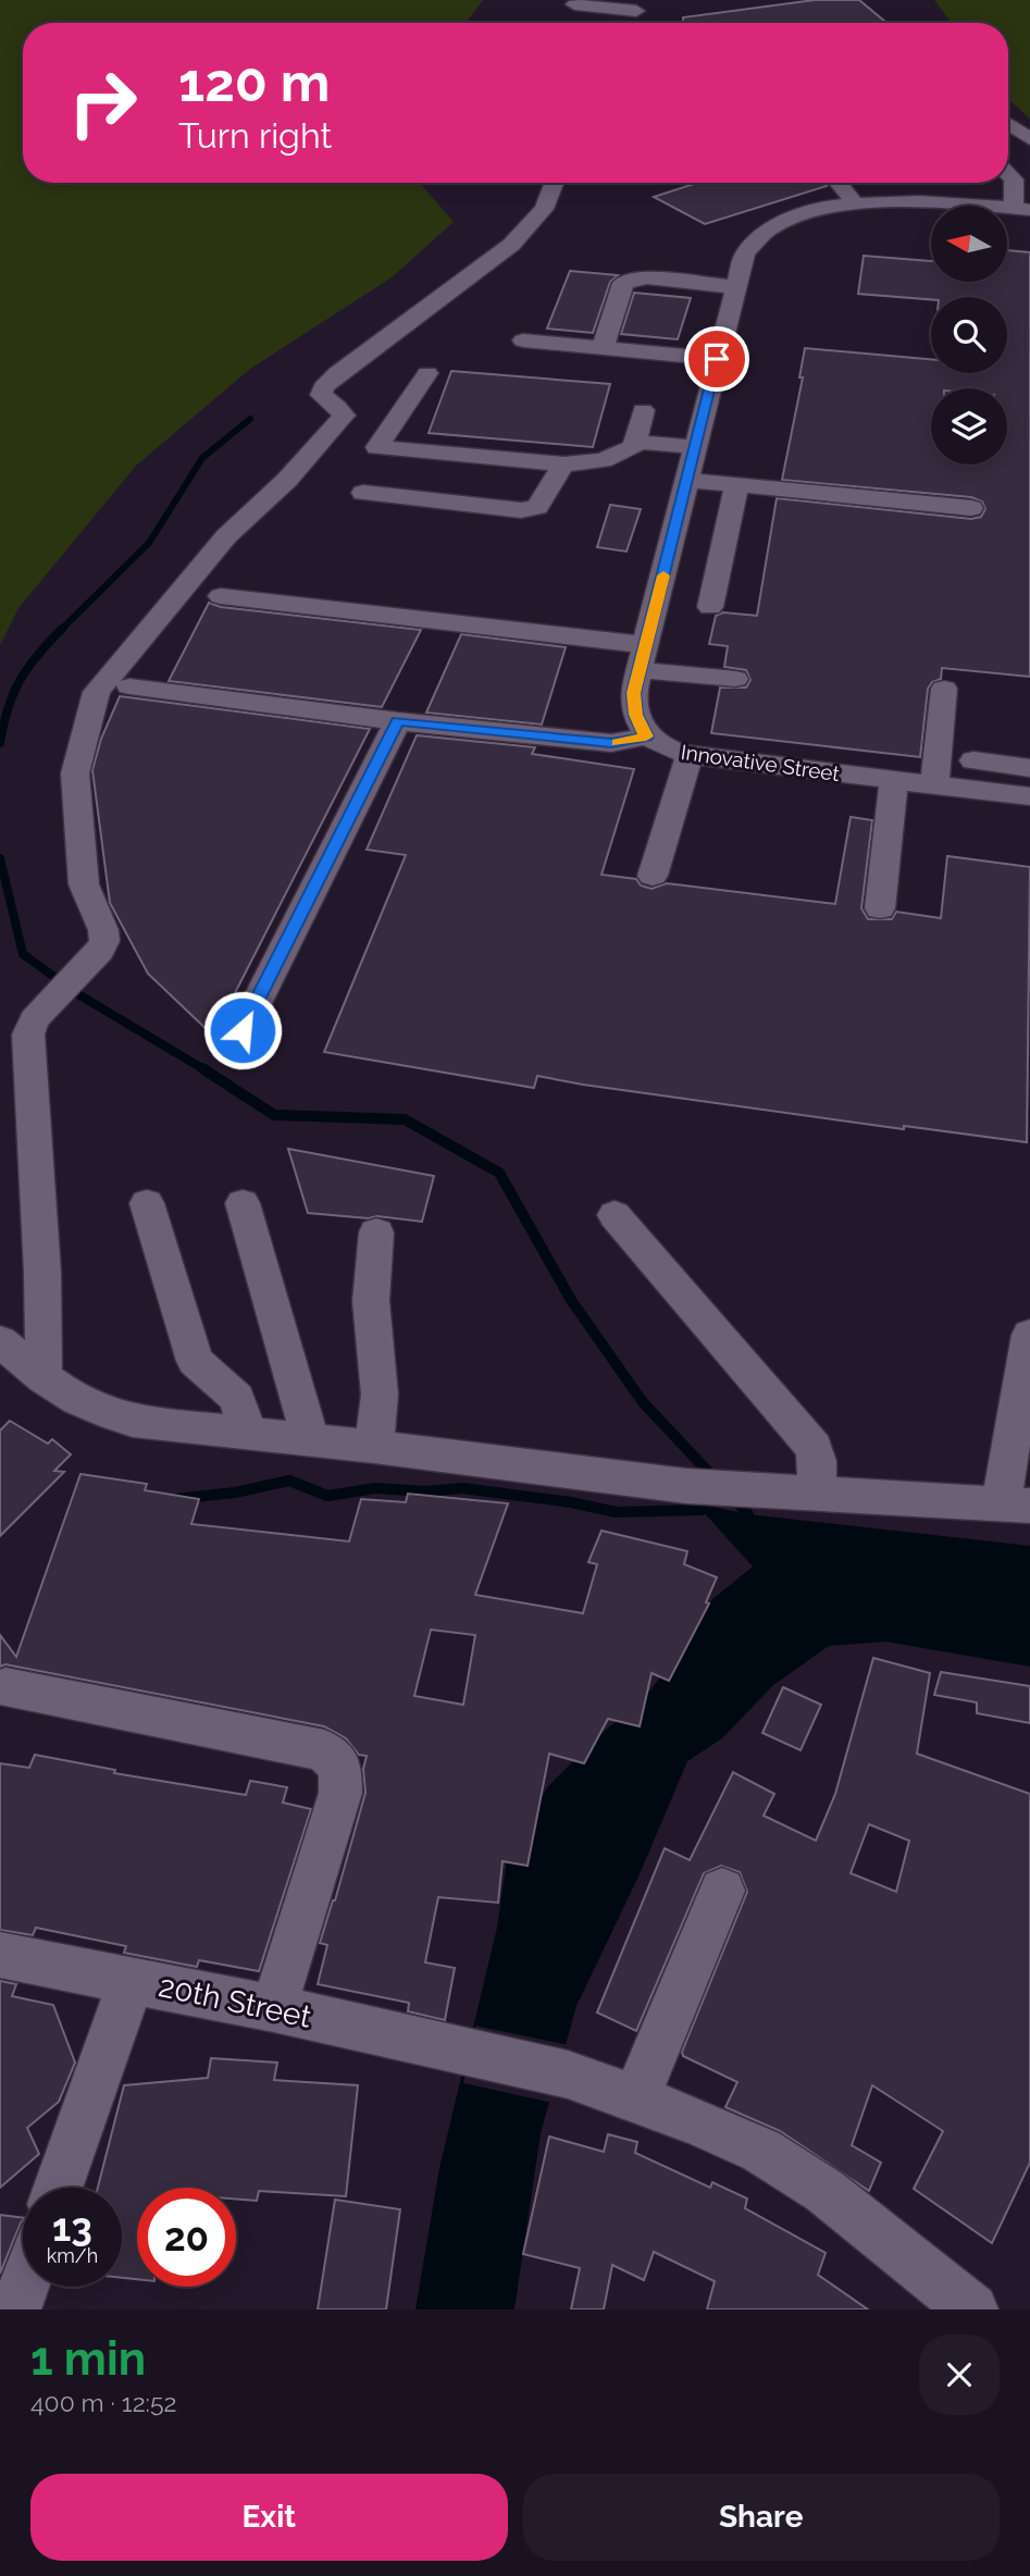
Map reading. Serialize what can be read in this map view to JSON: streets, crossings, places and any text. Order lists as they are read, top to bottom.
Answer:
{
  "streets": {
    "street": ["Innovative Street", "20th Street"]
  },
  "north": "left",
  "page": {
    "turn": ["120 m", "Turn right"],
    "speed": "13 km/h",
    "limit": "20",
    "heading": ["1 min", "400 m · 12:52"],
    "buttons": ["Exit", "Share"]
  }
}
